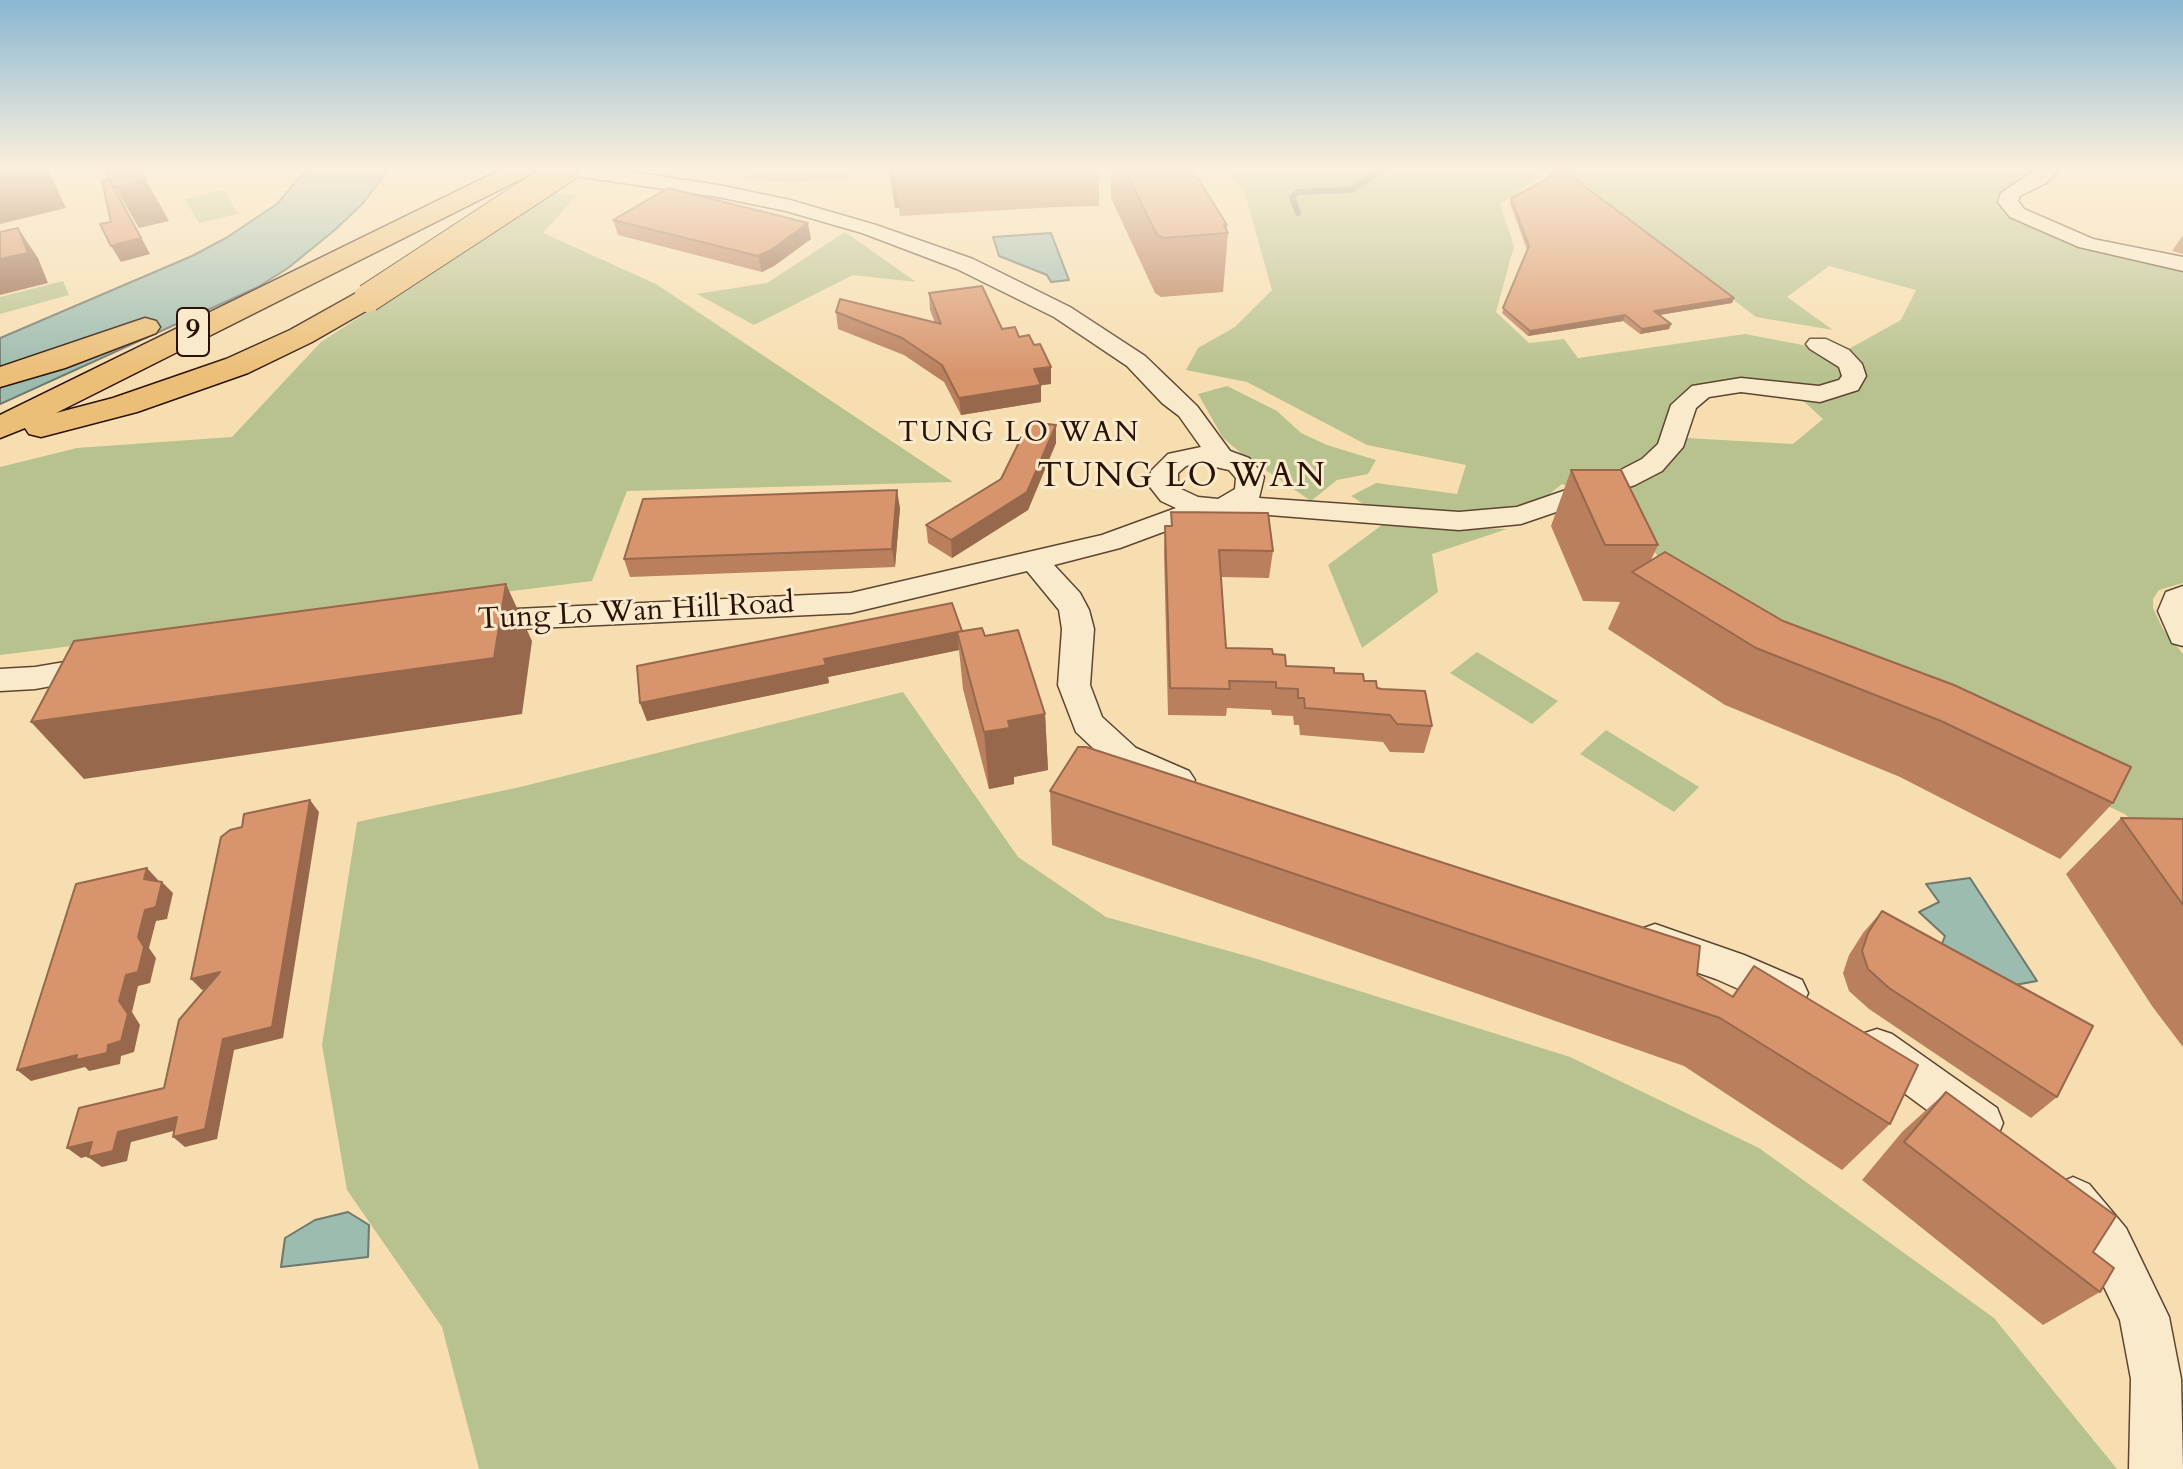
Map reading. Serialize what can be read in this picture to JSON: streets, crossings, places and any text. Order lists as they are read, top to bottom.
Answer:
{
  "streets": {
    "highway": ["9"],
    "street": ["Tung Lo Wan Hill Road"]
  },
  "districts": ["TUNG LO WAN", "TUNG LO WAN"]
}
